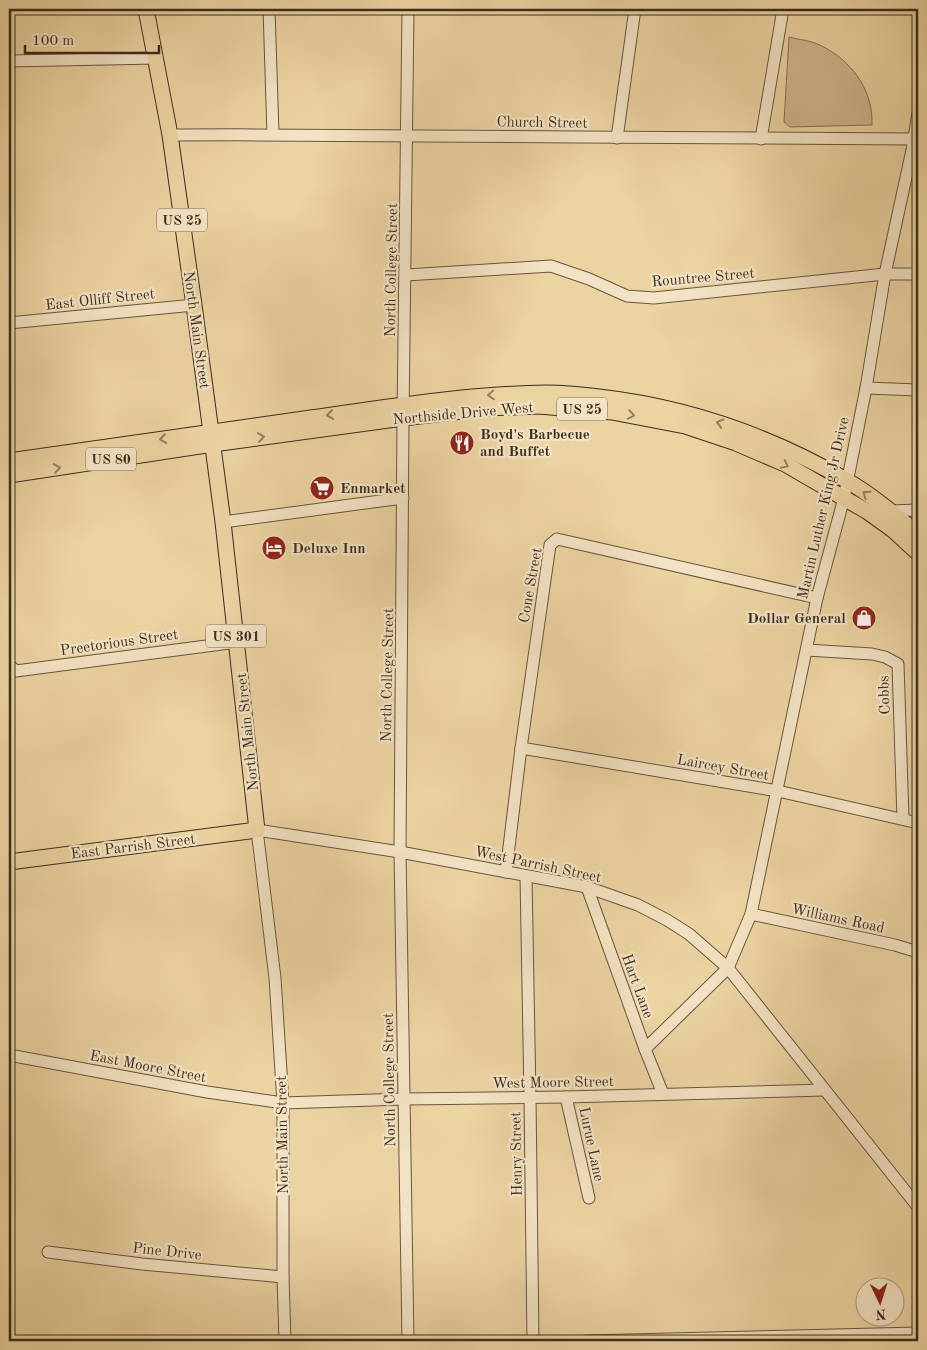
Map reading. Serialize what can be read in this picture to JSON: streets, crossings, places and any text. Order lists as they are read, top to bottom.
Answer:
{
  "streets": {
    "main road": [
      "US 25",
      "North Main Street",
      "Northside Drive West",
      "US 80",
      "US 301",
      "East Parrish Street"
    ],
    "street": [
      "Church Street",
      "North College Street",
      "Rountree Street",
      "East Olliff Street",
      "Martin Luther King Jr Drive",
      "Cone Street",
      "Preetorious Street",
      "Cobbs",
      "Laircey Street",
      "West Parrish Street",
      "Williams Road",
      "Hart Lane",
      "East Moore Street",
      "West Moore Street",
      "Lurue Lane",
      "Henry Street",
      "Pine Drive"
    ]
  },
  "crossings": [
    ["Church Street", "North College Street"],
    ["Church Street", "North Main Street"],
    ["Church Street", "Martin Luther King Jr Drive"],
    ["North College Street", "Rountree Street"],
    ["North College Street", "Northside Drive West"],
    ["North College Street", "West Parrish Street"],
    ["North College Street", "West Moore Street"],
    ["Rountree Street", "Martin Luther King Jr Drive"],
    ["East Olliff Street", "North Main Street"],
    ["North Main Street", "Northside Drive West"],
    ["North Main Street", "US 80"],
    ["North Main Street", "Preetorious Street"],
    ["North Main Street", "East Parrish Street"],
    ["North Main Street", "West Parrish Street"],
    ["North Main Street", "East Moore Street"],
    ["North Main Street", "West Moore Street"],
    ["North Main Street", "Pine Drive"],
    ["Northside Drive West", "US 80"],
    ["Northside Drive West", "Martin Luther King Jr Drive"],
    ["Martin Luther King Jr Drive", "Cone Street"],
    ["Martin Luther King Jr Drive", "Cobbs"],
    ["Martin Luther King Jr Drive", "Laircey Street"],
    ["Martin Luther King Jr Drive", "West Parrish Street"],
    ["Martin Luther King Jr Drive", "Williams Road"],
    ["Martin Luther King Jr Drive", "Hart Lane"],
    ["Cone Street", "Laircey Street"],
    ["Cone Street", "West Parrish Street"],
    ["Cobbs", "Laircey Street"],
    ["East Parrish Street", "West Parrish Street"],
    ["West Parrish Street", "Hart Lane"],
    ["West Parrish Street", "West Moore Street"],
    ["West Parrish Street", "Henry Street"],
    ["Hart Lane", "West Moore Street"],
    ["East Moore Street", "West Moore Street"],
    ["West Moore Street", "Lurue Lane"],
    ["West Moore Street", "Henry Street"]
  ],
  "places": {
    "restaurant": ["Boyd's Barbecue and Buffet"],
    "supermarket": ["Enmarket"],
    "hotel": ["Deluxe Inn"],
    "shop": ["Dollar General"]
  },
  "scale_bar": "100 m",
  "north": "bottom"
}
